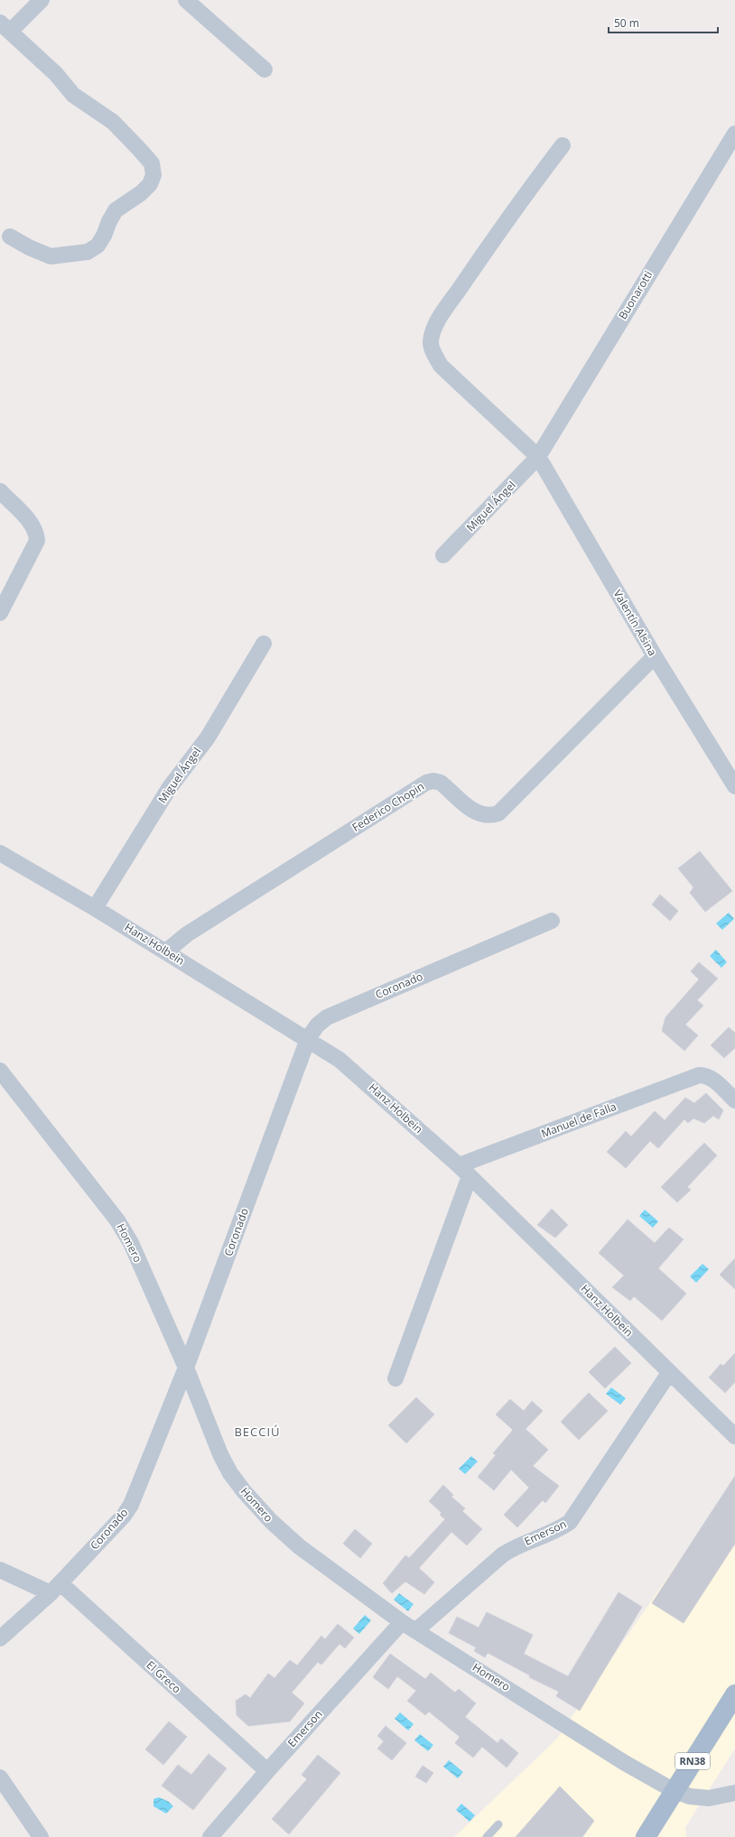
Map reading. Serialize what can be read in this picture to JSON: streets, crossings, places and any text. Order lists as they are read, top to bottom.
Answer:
{
  "streets": {
    "main road": ["RN38"],
    "street": [
      "Buonarotti",
      "Miguel Ángel",
      "Valentín Alsina",
      "Federico Chopin",
      "Hanz Holbein",
      "Coronado",
      "Manuel de Falla",
      "Homero",
      "Emerson",
      "El Greco"
    ]
  },
  "crossings": [
    ["Buonarotti", "Miguel Ángel"],
    ["Buonarotti", "Valentín Alsina"],
    ["Miguel Ángel", "Valentín Alsina"],
    ["Miguel Ángel", "Hanz Holbein"],
    ["Valentín Alsina", "Federico Chopin"],
    ["Federico Chopin", "Hanz Holbein"],
    ["Hanz Holbein", "Coronado"],
    ["Hanz Holbein", "Manuel de Falla"],
    ["Hanz Holbein", "Emerson"],
    ["Coronado", "Homero"],
    ["Coronado", "El Greco"],
    ["Homero", "Emerson"],
    ["Homero", "RN38"],
    ["Emerson", "El Greco"]
  ],
  "districts": ["BECCIÚ"],
  "scale_bar": "50 m"
}
